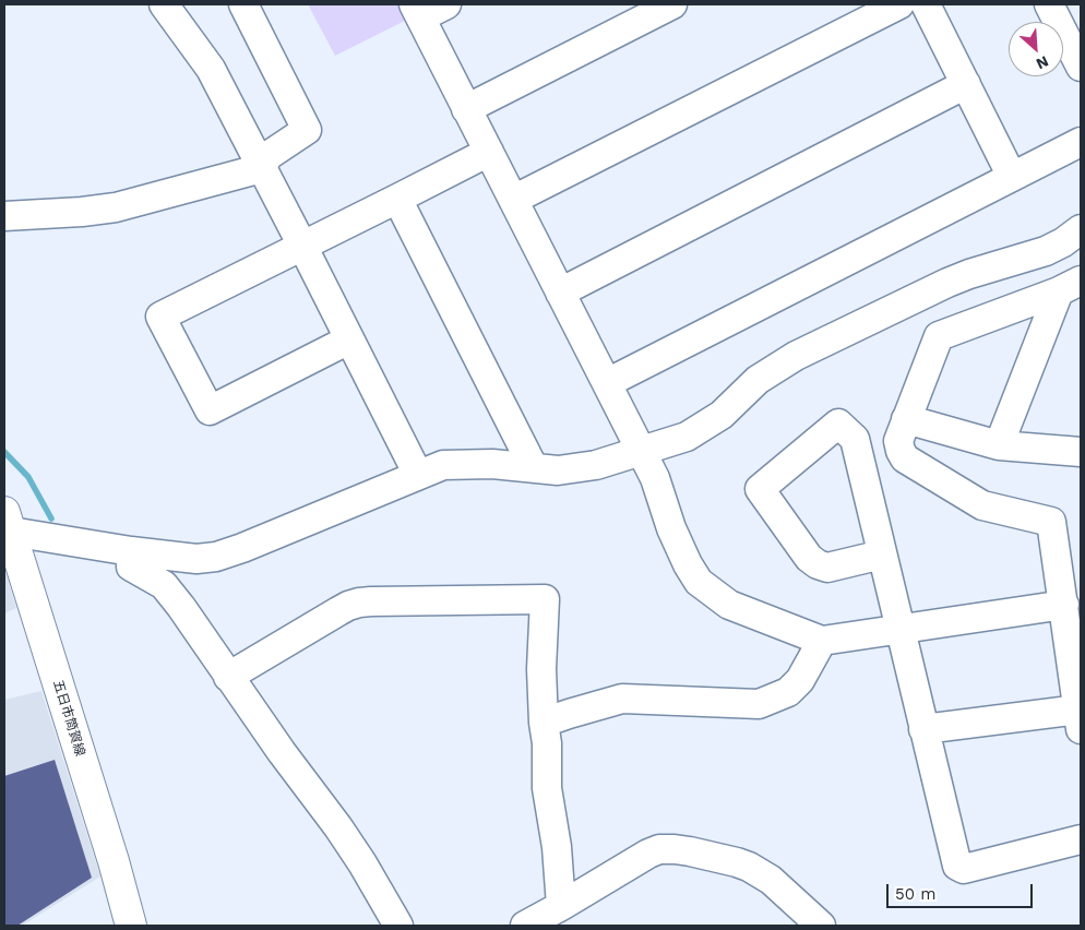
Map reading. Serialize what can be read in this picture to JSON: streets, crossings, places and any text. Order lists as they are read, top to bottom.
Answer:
{
  "streets": {
    "main road": ["五日市筒賀線"]
  },
  "scale_bar": "50 m",
  "north": "bottom right"
}
